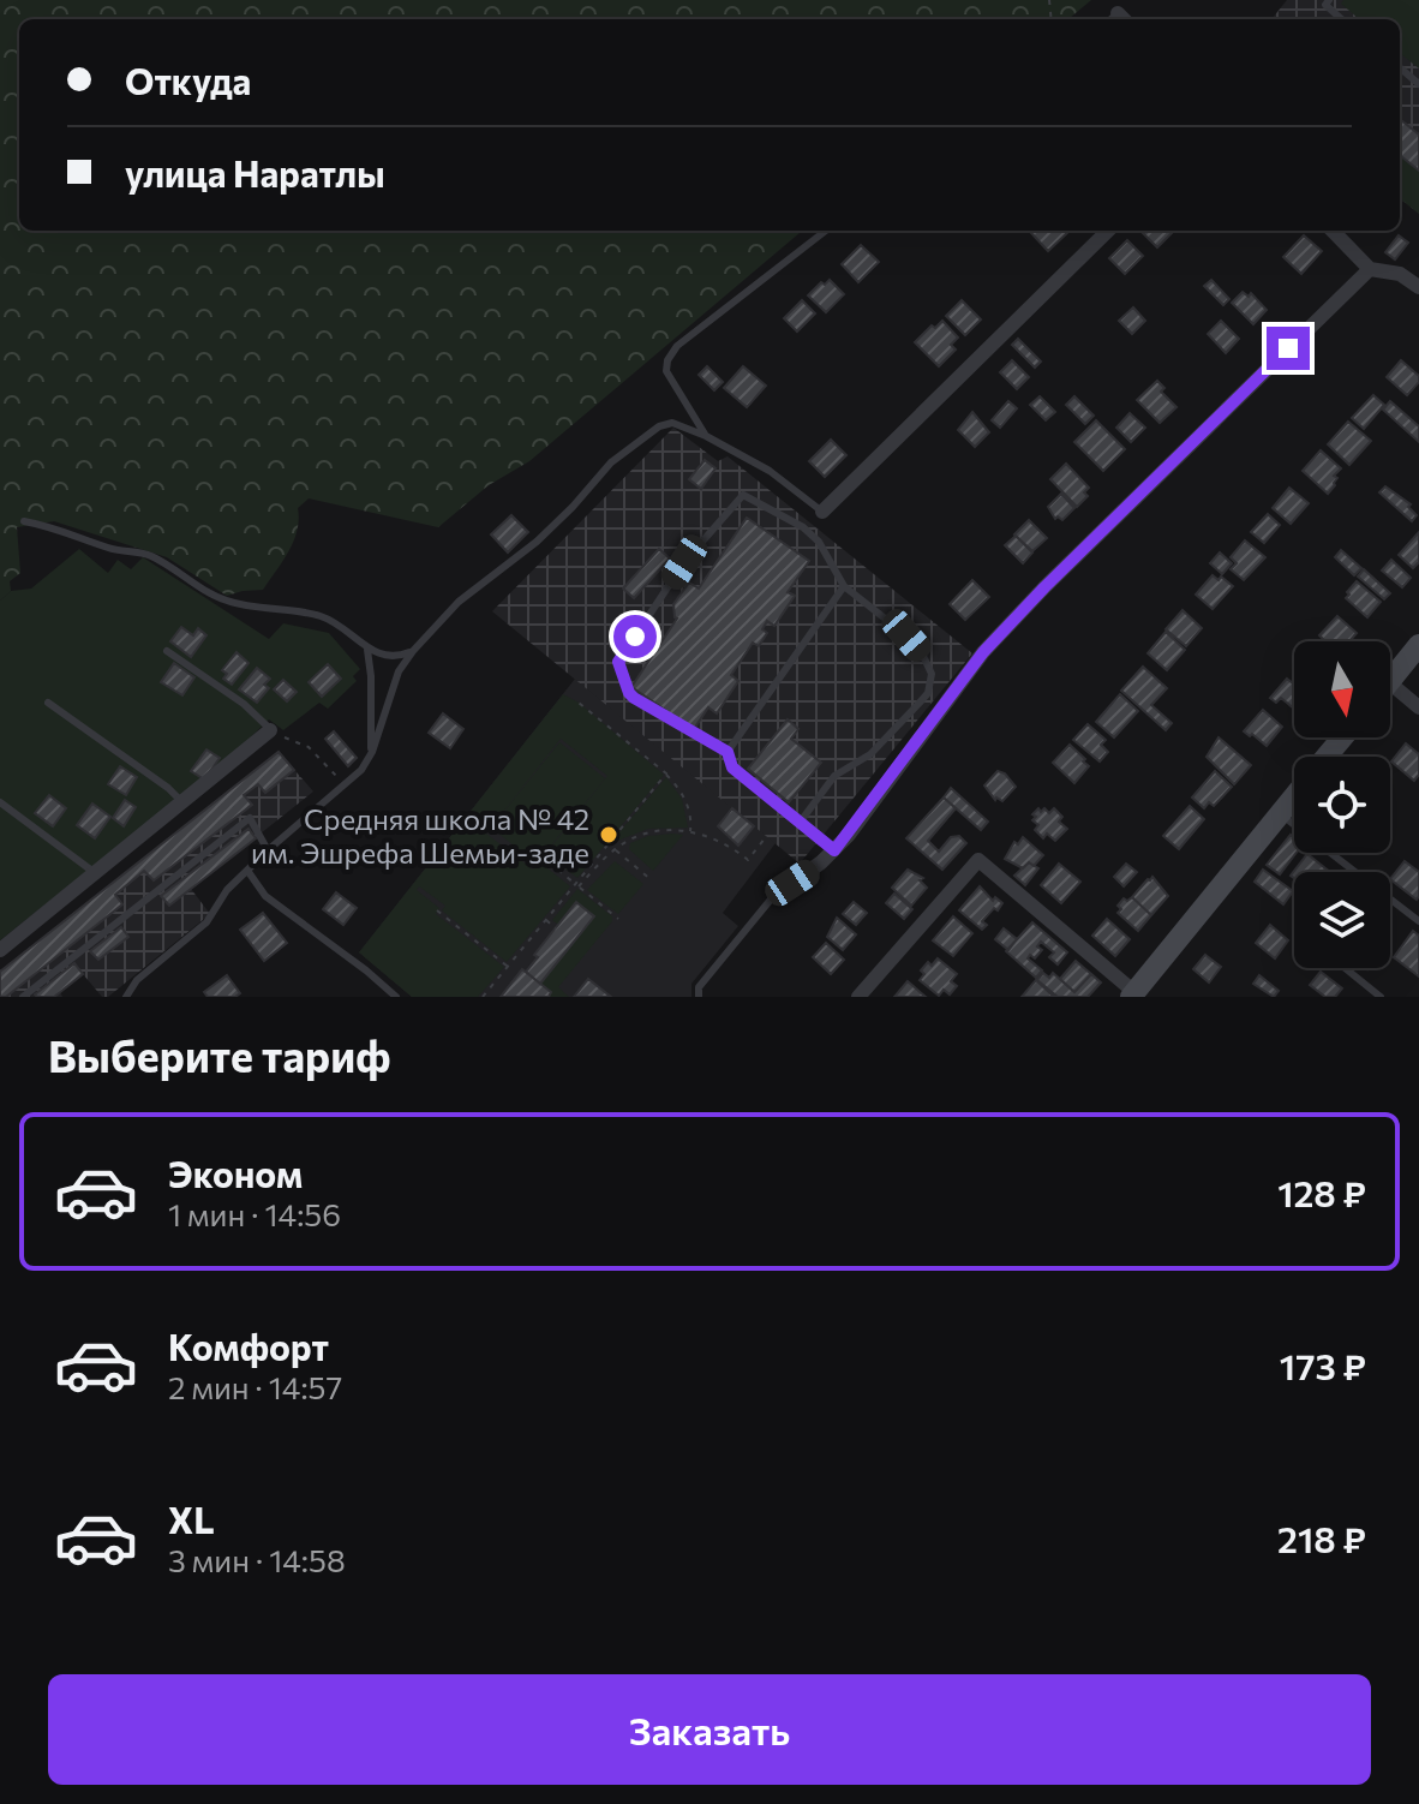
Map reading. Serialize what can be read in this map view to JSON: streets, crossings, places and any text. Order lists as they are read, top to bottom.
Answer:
{
  "places": ["Средняя школа № 42 им. Эшрефа Шемьи-заде"],
  "north": "bottom",
  "page": {
    "banner": ["Откуда", "улица Наратлы"],
    "heading": "Выберите тариф",
    "list": [
      {
        "name": "Эконом",
        "note": "1 мин · 14:56",
        "value": "128 ₽"
      },
      {
        "name": "Комфорт",
        "note": "2 мин · 14:57",
        "value": "173 ₽"
      },
      {
        "name": "XL",
        "note": "3 мин · 14:58",
        "value": "218 ₽"
      }
    ],
    "buttons": "Заказать"
  }
}
